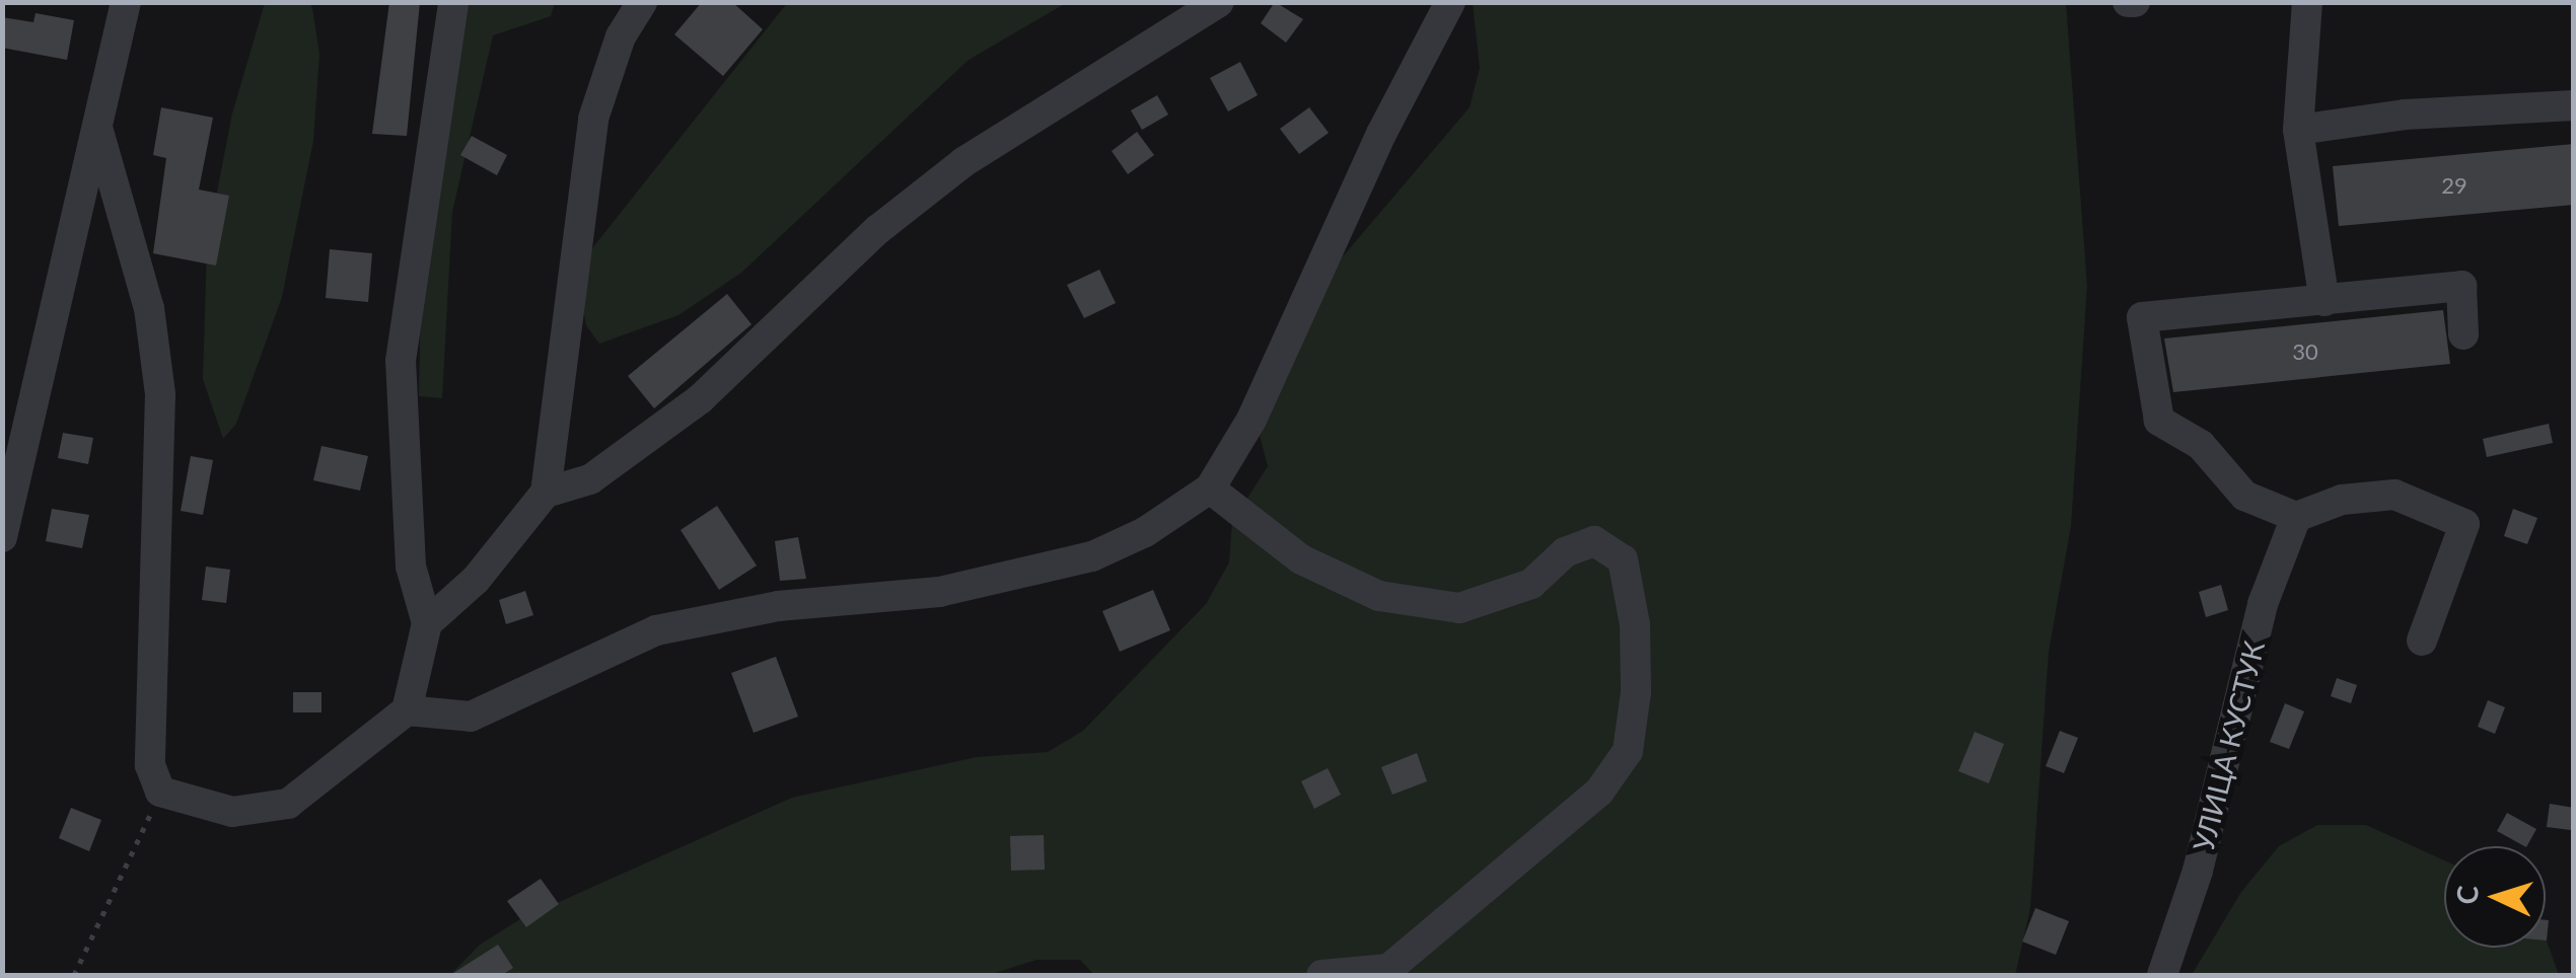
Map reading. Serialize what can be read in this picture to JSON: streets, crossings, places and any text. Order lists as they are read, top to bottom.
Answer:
{
  "streets": {
    "street": ["УЛИЦА КУСТУК"]
  },
  "house_numbers": ["29", "30"],
  "north": "left"
}
